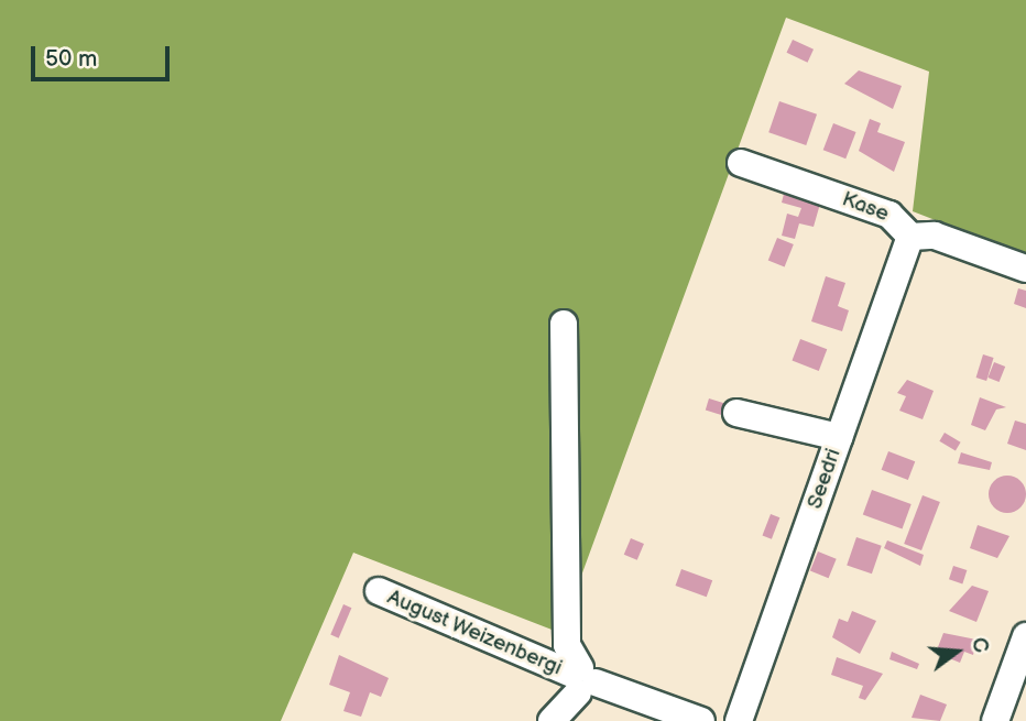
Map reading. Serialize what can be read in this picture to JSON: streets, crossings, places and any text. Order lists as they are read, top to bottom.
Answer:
{
  "streets": {
    "street": ["Kase", "Seedri", "August Weizenbergi"]
  },
  "crossings": [
    ["Kase", "Seedri"]
  ],
  "scale_bar": "50 m",
  "north": "right"
}
